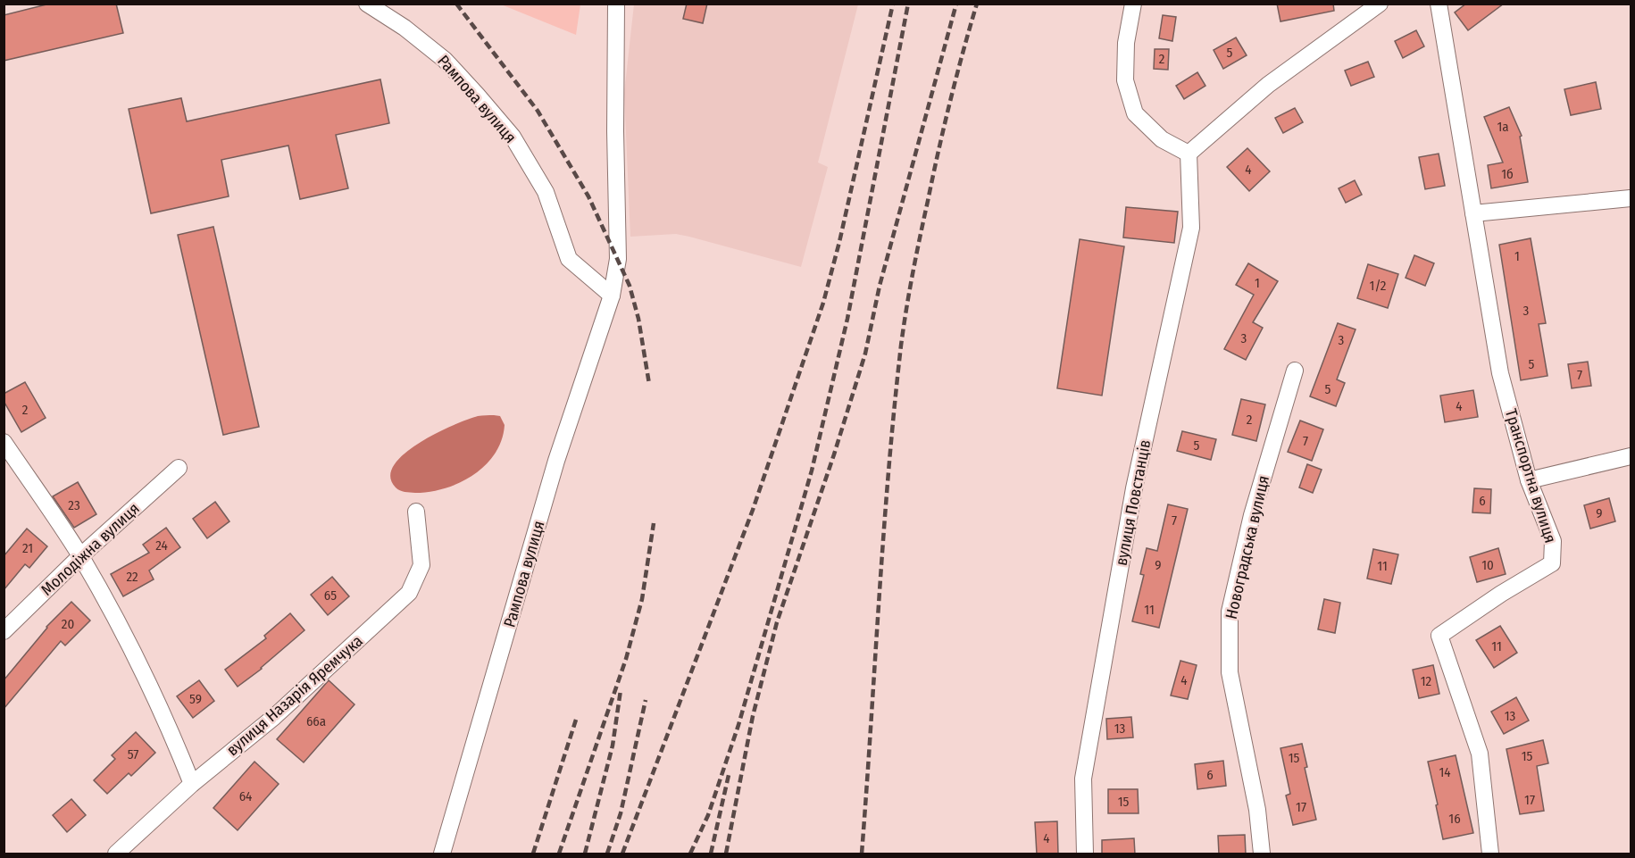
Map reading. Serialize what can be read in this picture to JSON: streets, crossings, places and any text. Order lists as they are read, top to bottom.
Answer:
{
  "streets": {
    "street": [
      "Рампова вулиця",
      "Транспортна вулиця",
      "вулиця Повстанців",
      "Новоградська вулиця",
      "Молодіжна вулиця",
      "вулиця Назарія Яремчука"
    ]
  },
  "house_numbers": [
    "5",
    "2",
    "1а",
    "4",
    "1б",
    "1",
    "1",
    "1/2",
    "3",
    "3",
    "3",
    "5",
    "7",
    "5",
    "4",
    "2",
    "2",
    "7",
    "5",
    "6",
    "23",
    "9",
    "7",
    "24",
    "21",
    "9",
    "10",
    "11",
    "22",
    "65",
    "11",
    "20",
    "11",
    "4",
    "12",
    "59",
    "13",
    "66а",
    "13",
    "57",
    "15",
    "15",
    "14",
    "6",
    "64",
    "17",
    "15",
    "17",
    "16",
    "4"
  ]
}
